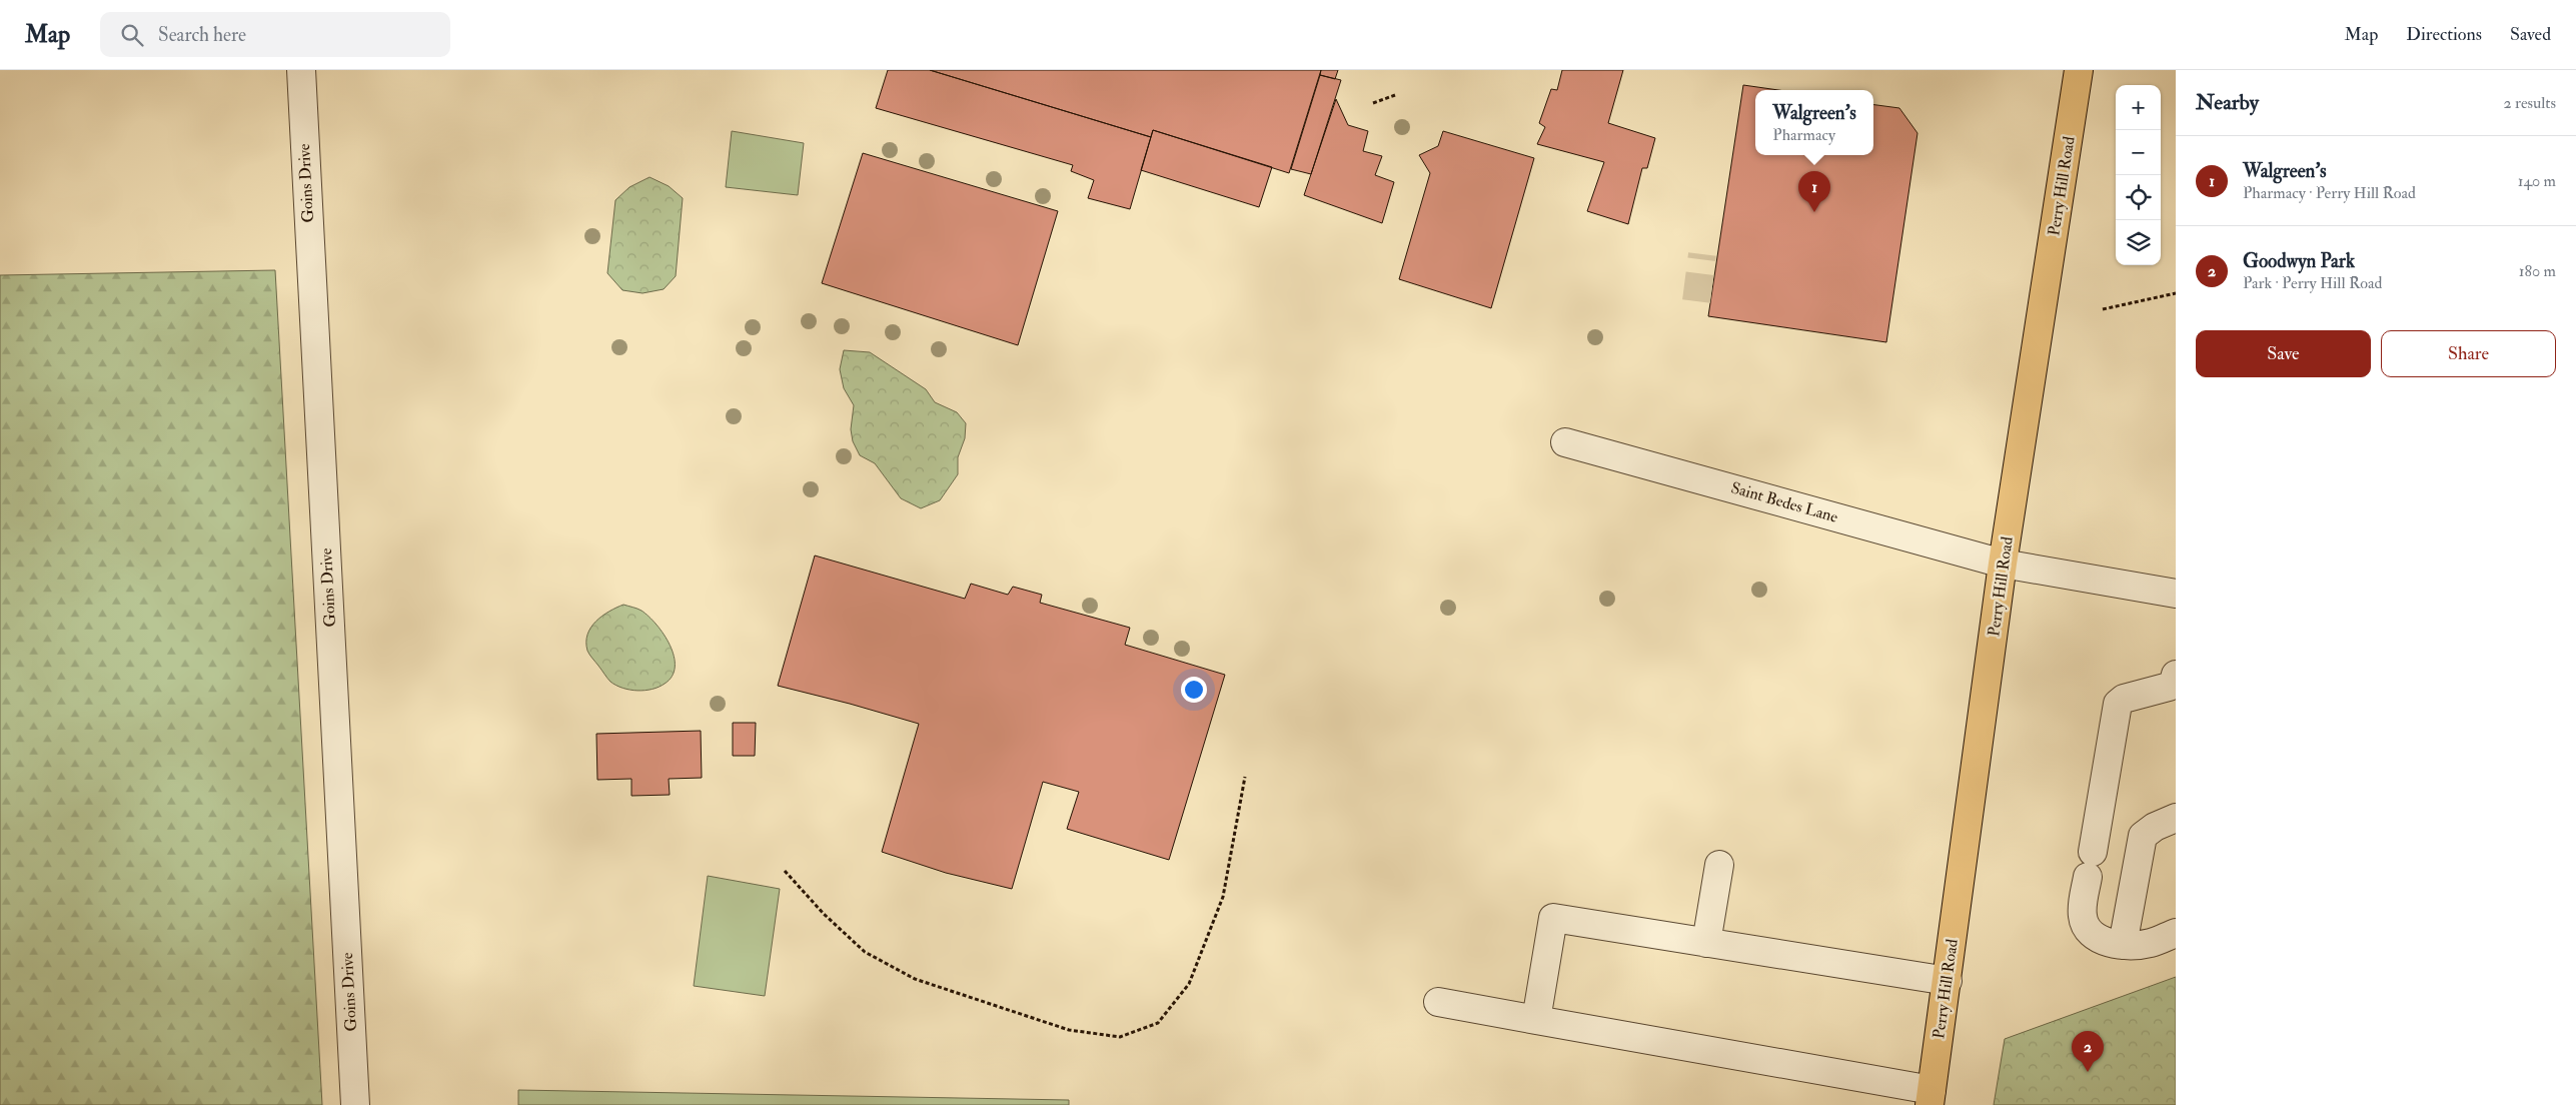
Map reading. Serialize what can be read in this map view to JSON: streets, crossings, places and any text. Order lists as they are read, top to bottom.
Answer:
{
  "streets": {
    "main road": ["Perry Hill Road"],
    "street": ["Goins Drive", "Saint Bedes Lane"]
  },
  "crossings": [
    ["Perry Hill Road", "Saint Bedes Lane"]
  ],
  "page": {
    "header": "Map",
    "search": "Search here",
    "nav": ["Map", "Directions", "Saved"],
    "heading": ["Nearby", "2 results"],
    "map_buttons": ["+", "−"],
    "popup": ["Walgreen's", "Pharmacy"],
    "list": [
      {
        "mark": "1",
        "name": "Walgreen's",
        "note": "Pharmacy · Perry Hill Road",
        "value": "140 m"
      },
      {
        "mark": "2",
        "name": "Goodwyn Park",
        "note": "Park · Perry Hill Road",
        "value": "180 m"
      }
    ],
    "pins": ["1", "2"],
    "buttons": ["Save", "Share"]
  }
}
